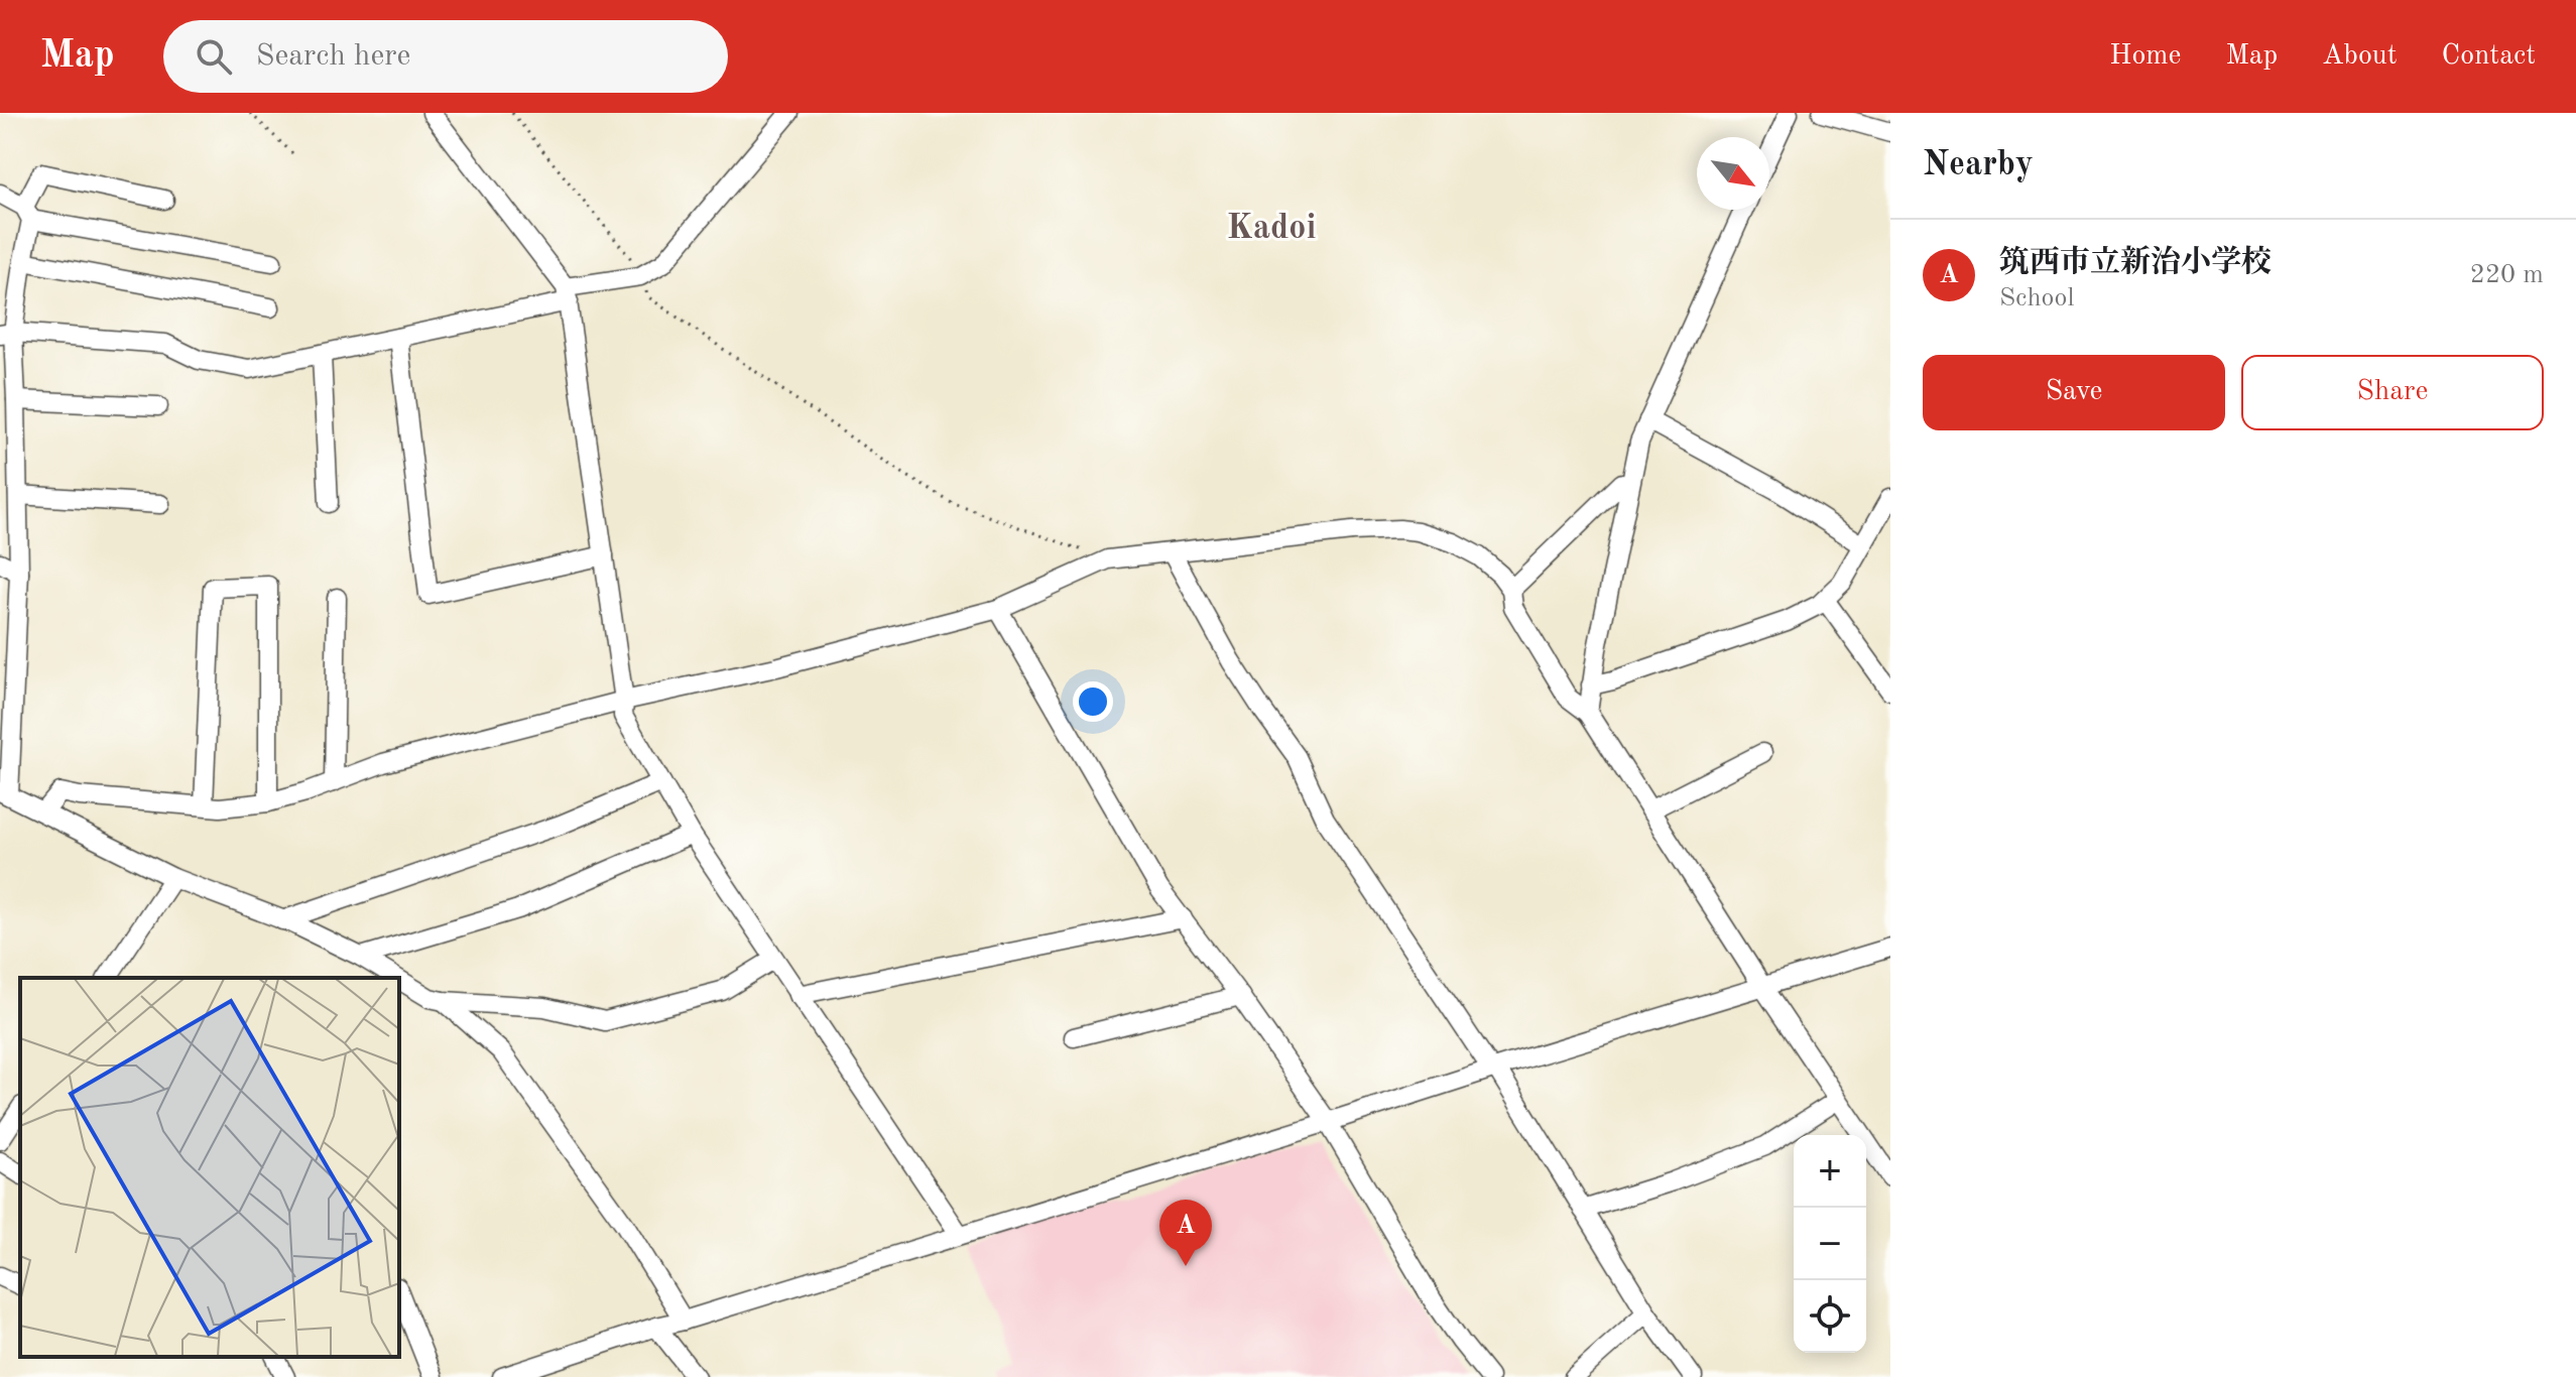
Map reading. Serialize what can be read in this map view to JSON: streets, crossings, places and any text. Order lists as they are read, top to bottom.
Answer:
{
  "districts": ["Kadoi"],
  "north": "bottom right",
  "page": {
    "header": "Map",
    "search": "Search here",
    "nav": [
      "Home",
      "Map",
      "About",
      "Contact"
    ],
    "heading": "Nearby",
    "list": [
      {
        "mark": "A",
        "name": "筑西市立新治小学校",
        "note": "School",
        "value": "220 m"
      }
    ],
    "buttons": ["Save", "Share"],
    "map_buttons": ["+", "−"],
    "pins": "A"
  }
}
